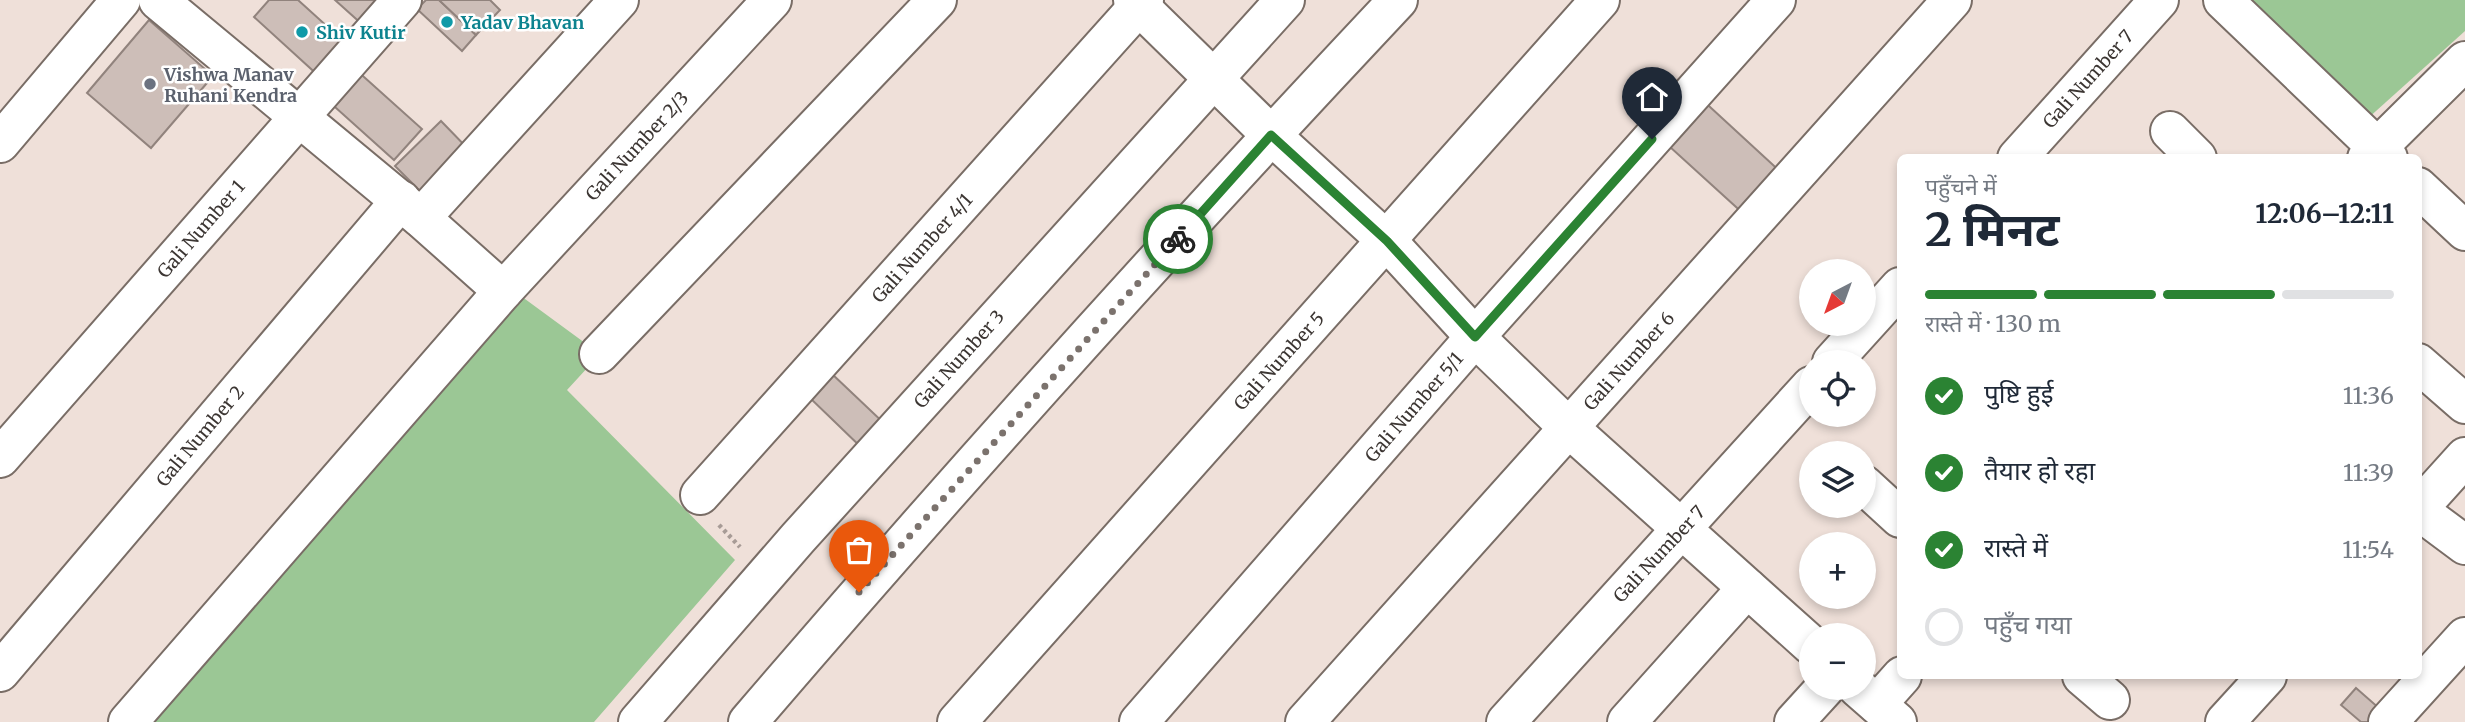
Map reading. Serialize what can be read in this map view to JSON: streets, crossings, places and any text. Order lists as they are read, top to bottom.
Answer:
{
  "streets": {
    "street": [
      "Gali Number 7",
      "Gali Number 2/3",
      "Gali Number 1",
      "Gali Number 4/1",
      "Gali Number 3",
      "Gali Number 5",
      "Gali Number 6",
      "Gali Number 5/1",
      "Gali Number 2"
    ]
  },
  "places": ["Yadav Bhavan", "Shiv Kutir", "Vishwa Manav Ruhani Kendra"],
  "north": "bottom left",
  "page": {
    "heading": ["2 मिनट", "पहुँचने में", "12:06–12:11"],
    "map_buttons": ["+", "−"],
    "bar": "रास्ते में · 130 m",
    "list": [
      ["पुष्टि हुई", "11:36"],
      ["तैयार हो रहा", "11:39"],
      ["रास्ते में", "11:54"],
      "पहुँच गया"
    ]
  }
}
